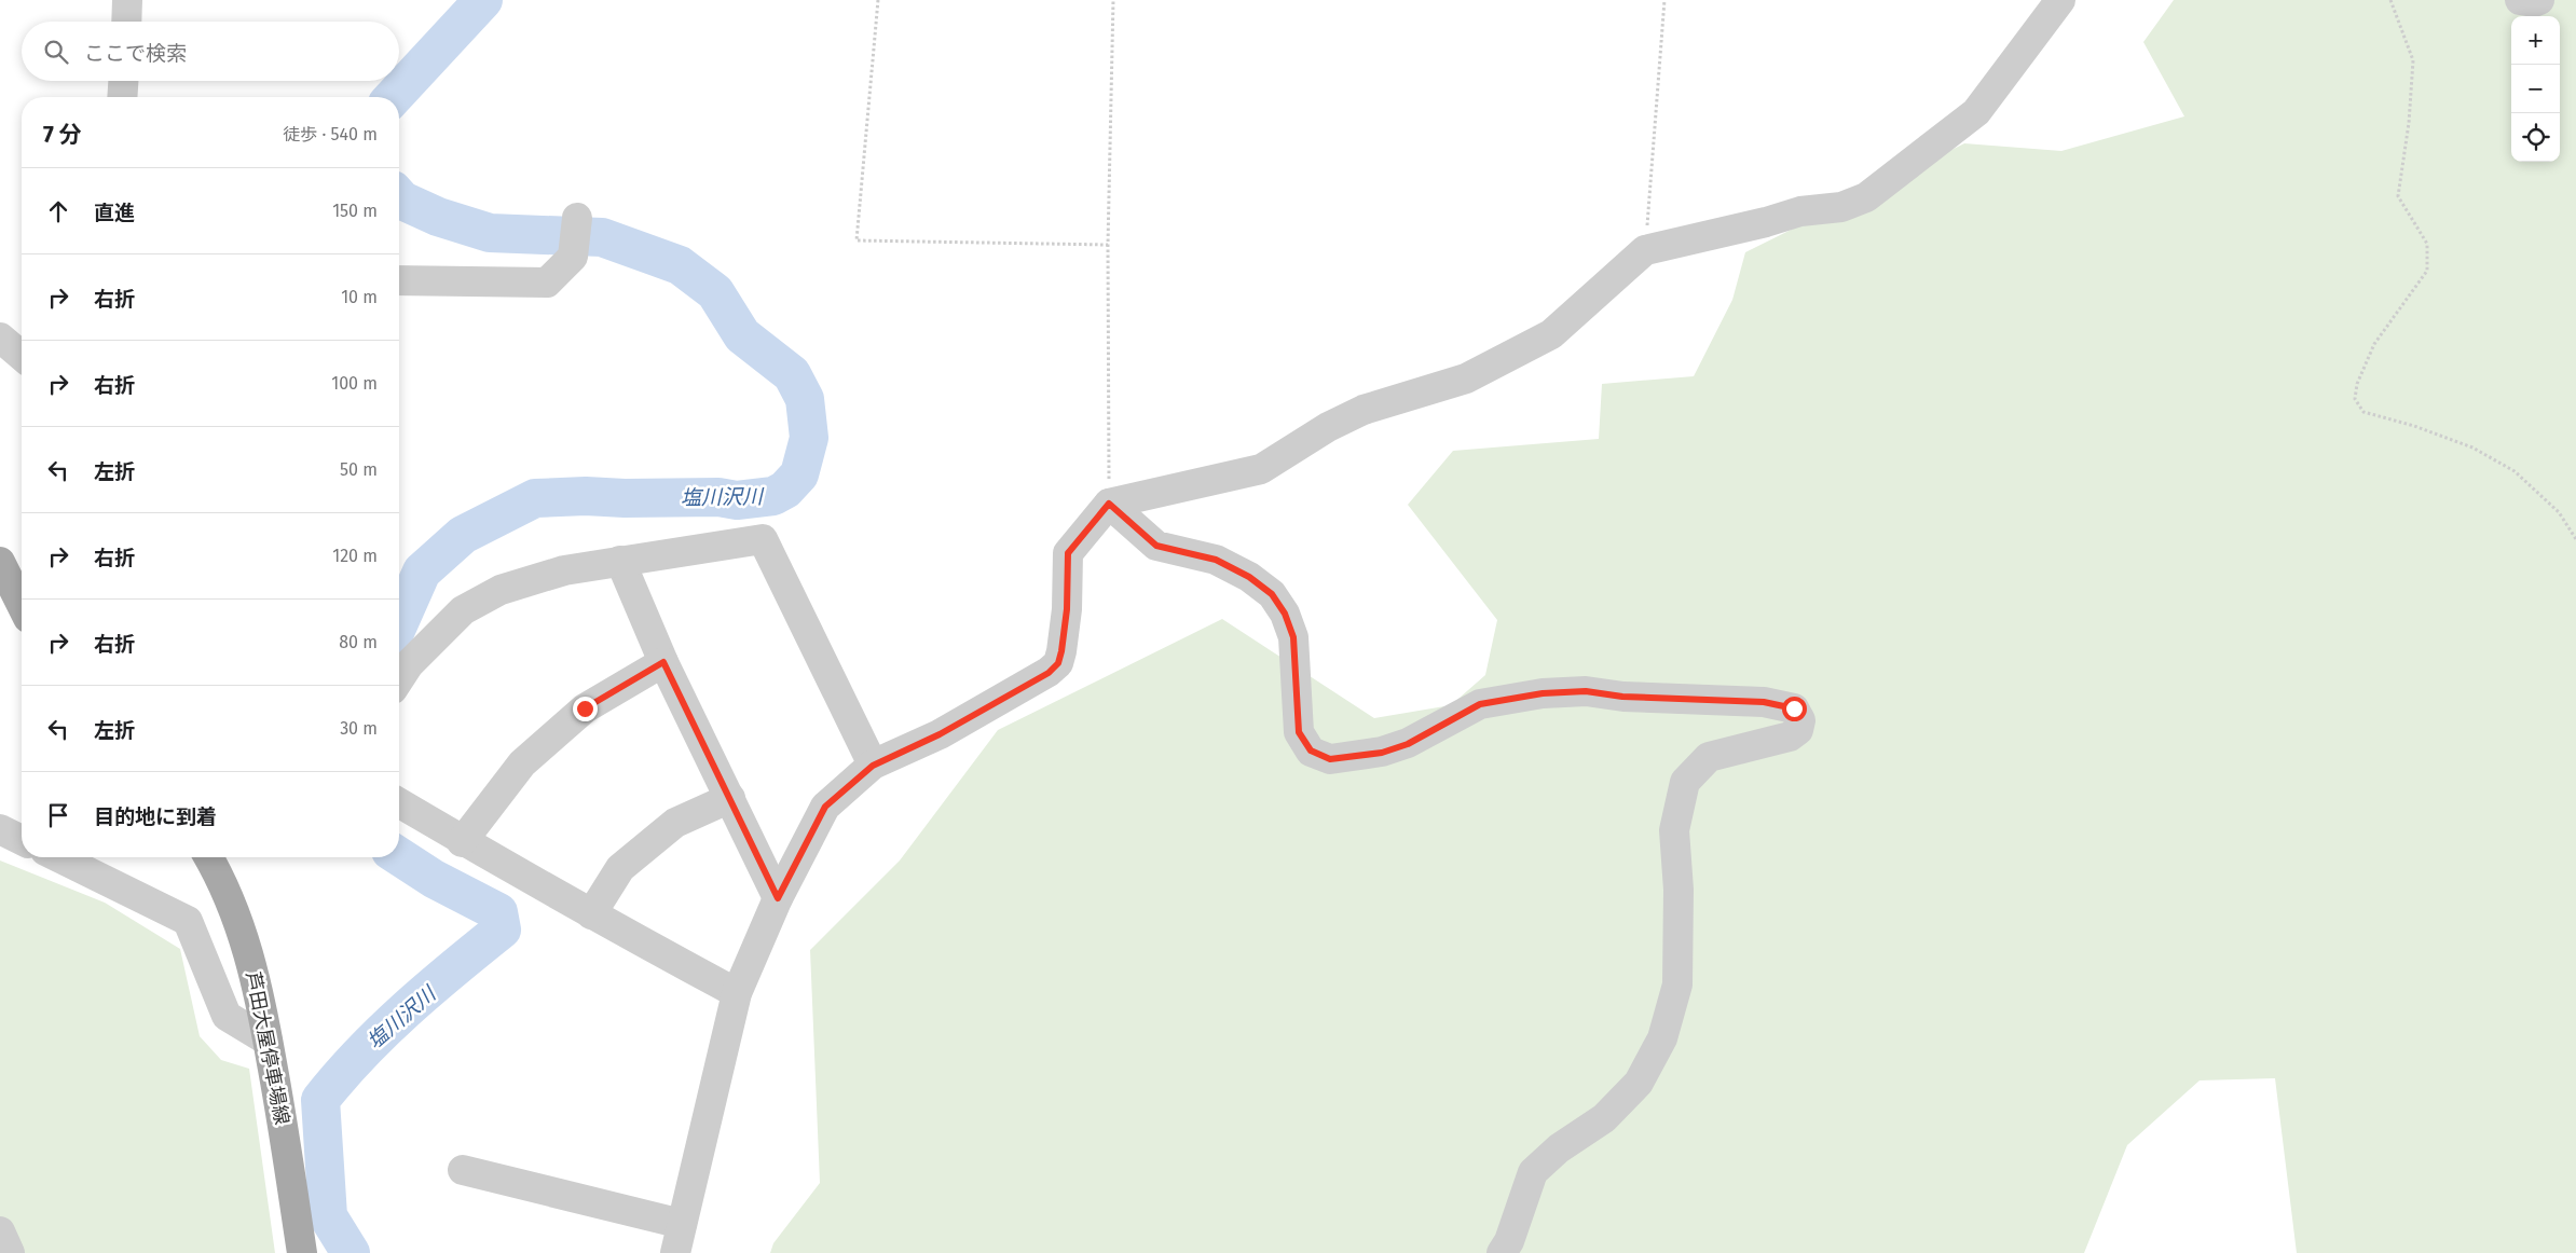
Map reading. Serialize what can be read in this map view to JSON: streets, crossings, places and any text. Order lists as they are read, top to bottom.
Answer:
{
  "streets": {
    "main road": ["芦田大屋停車場線"]
  },
  "water": ["塩川沢川"],
  "page": {
    "map_buttons": ["+", "−"],
    "search": "ここで検索",
    "heading": ["7 分", "徒歩 · 540 m"],
    "list": [
      ["直進", "150 m"],
      ["右折", "10 m"],
      ["右折", "100 m"],
      ["左折", "50 m"],
      ["右折", "120 m"],
      ["右折", "80 m"],
      ["左折", "30 m"],
      "目的地に到着"
    ]
  }
}
